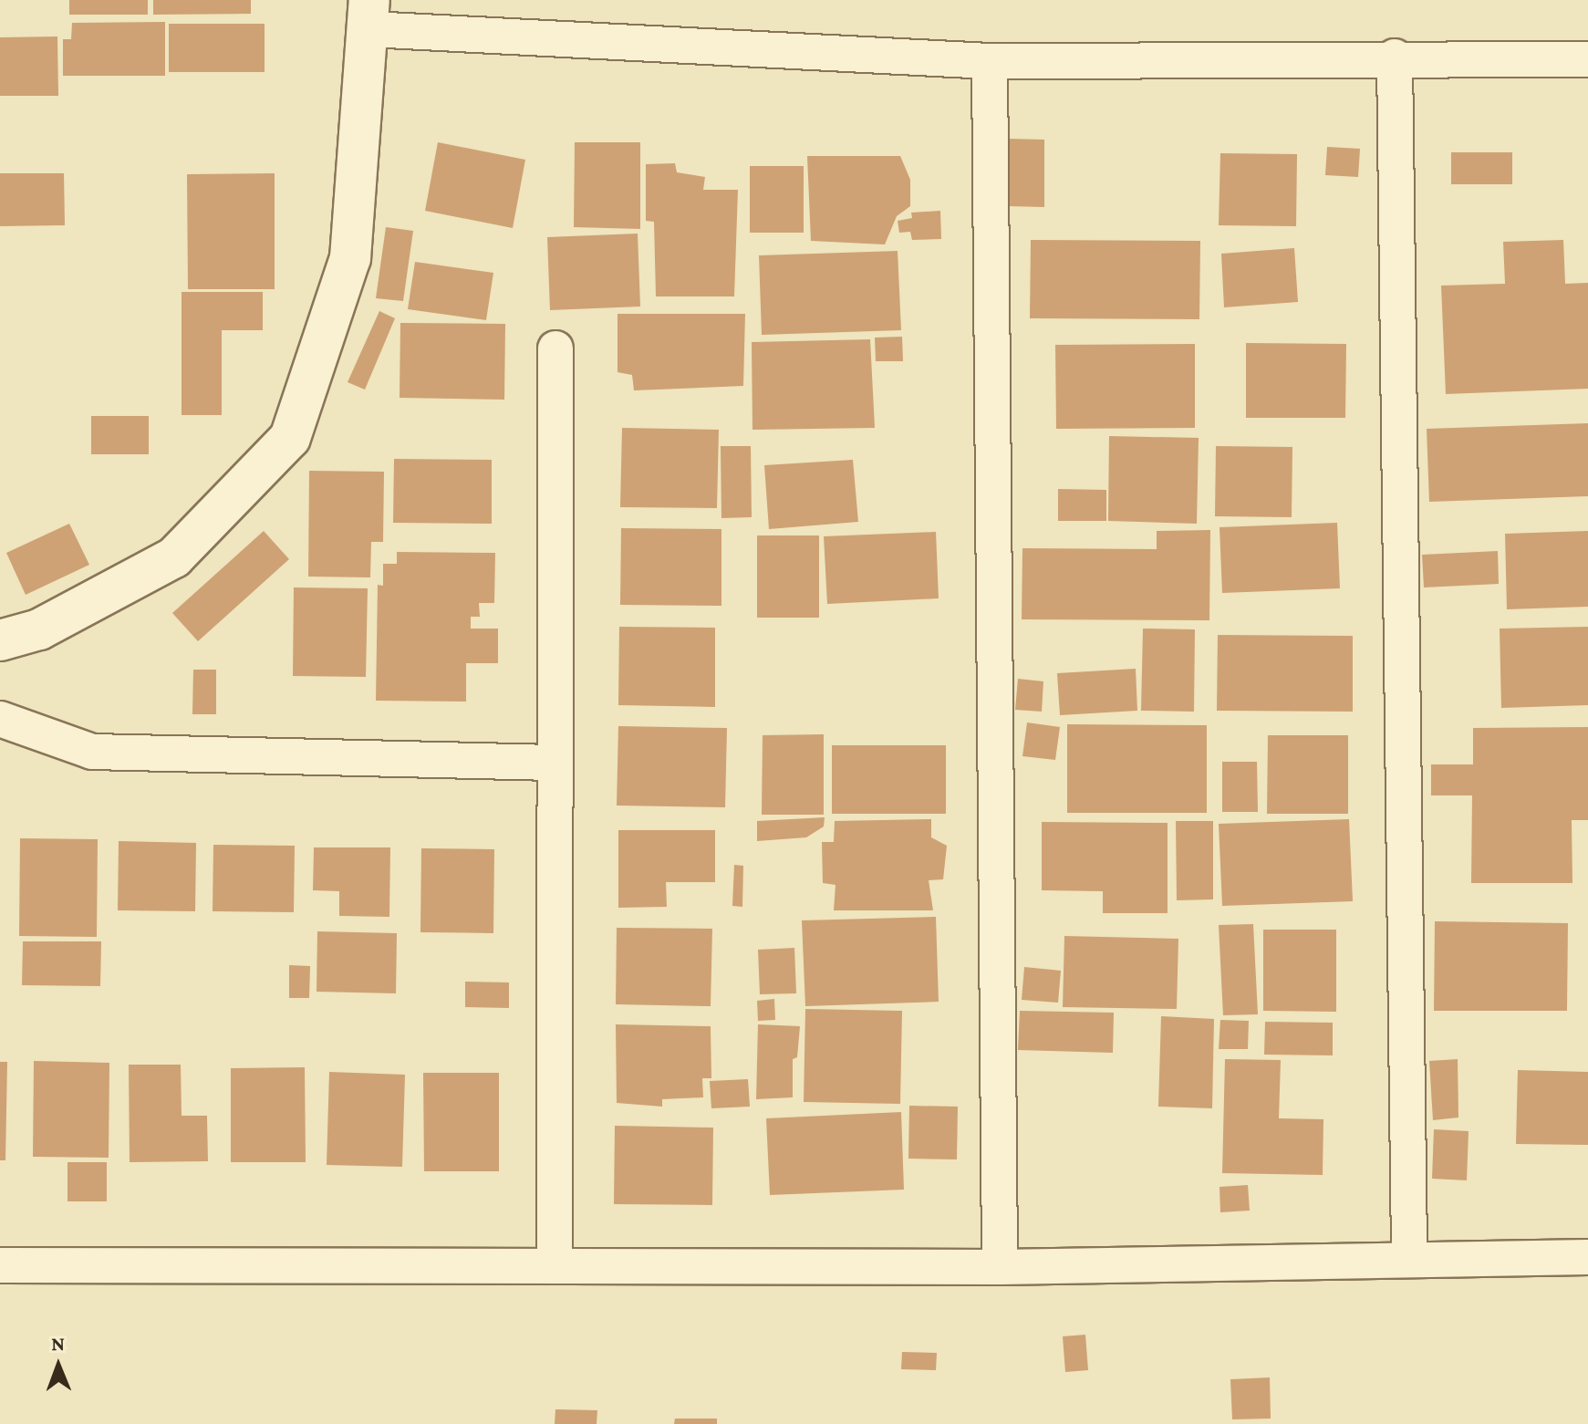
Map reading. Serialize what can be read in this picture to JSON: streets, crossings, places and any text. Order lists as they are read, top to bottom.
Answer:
{
  "north": "top"
}
